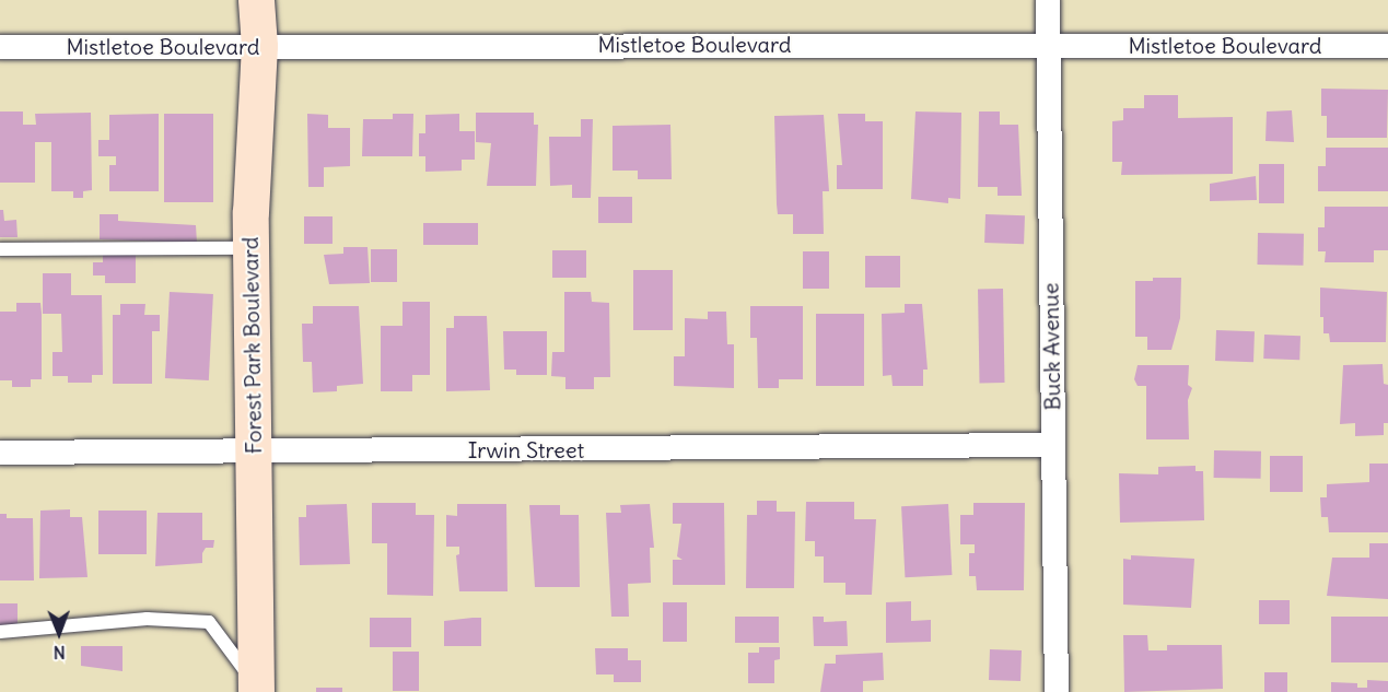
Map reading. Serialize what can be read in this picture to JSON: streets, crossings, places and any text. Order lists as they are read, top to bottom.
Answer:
{
  "streets": {
    "main road": ["Forest Park Boulevard"],
    "street": ["Mistletoe Boulevard", "Buck Avenue", "Irwin Street"]
  },
  "crossings": [
    ["Mistletoe Boulevard", "Forest Park Boulevard"],
    ["Mistletoe Boulevard", "Buck Avenue"],
    ["Forest Park Boulevard", "Irwin Street"],
    ["Buck Avenue", "Irwin Street"]
  ],
  "north": "bottom"
}
